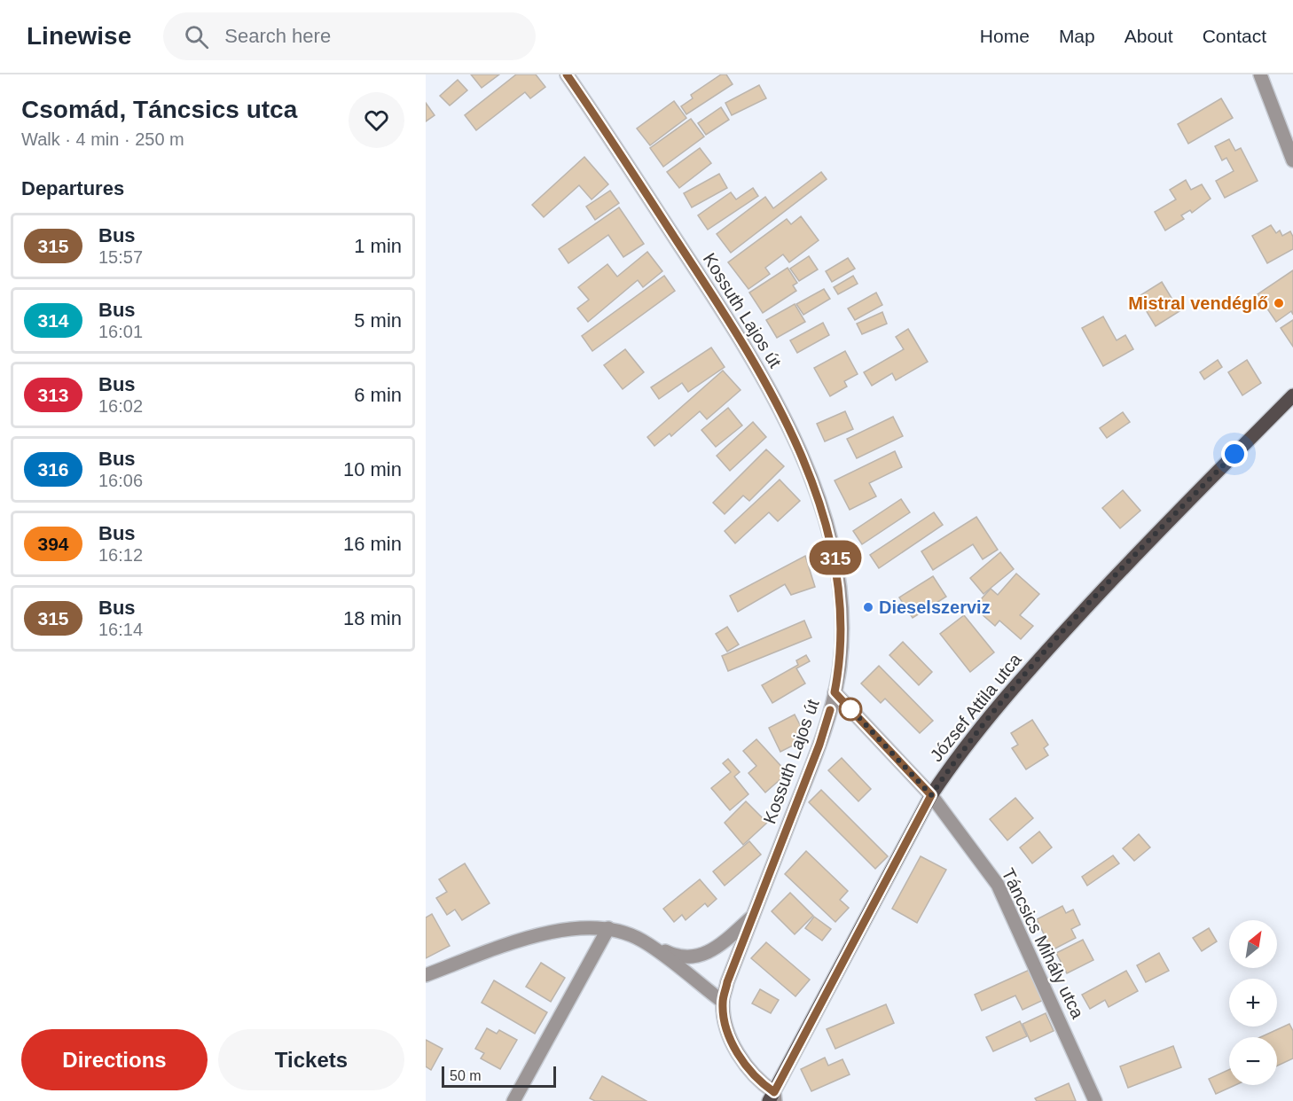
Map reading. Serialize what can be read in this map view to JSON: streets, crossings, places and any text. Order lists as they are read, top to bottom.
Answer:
{
  "streets": {
    "main road": ["József Attila utca"],
    "street": ["Kossuth Lajos út", "Táncsics Mihály utca"]
  },
  "crossings": [
    ["Kossuth Lajos út", "József Attila utca"],
    ["Kossuth Lajos út", "Táncsics Mihály utca"],
    ["József Attila utca", "Táncsics Mihály utca"]
  ],
  "places": ["Mistral vendéglő", "Dieselszerviz"],
  "lines": ["bus line 315"],
  "scale_bar": "50 m",
  "north": "top right",
  "page": {
    "header": "Linewise",
    "search": "Search here",
    "nav": [
      "Home",
      "Map",
      "About",
      "Contact"
    ],
    "heading": [
      ["Csomád, Táncsics utca", "Walk · 4 min · 250 m"],
      "Departures"
    ],
    "on_map": "315",
    "list": [
      {
        "mark": "315",
        "name": "Bus",
        "note": "15:57",
        "value": "1 min"
      },
      {
        "mark": "314",
        "name": "Bus",
        "note": "16:01",
        "value": "5 min"
      },
      {
        "mark": "313",
        "name": "Bus",
        "note": "16:02",
        "value": "6 min"
      },
      {
        "mark": "316",
        "name": "Bus",
        "note": "16:06",
        "value": "10 min"
      },
      {
        "mark": "394",
        "name": "Bus",
        "note": "16:12",
        "value": "16 min"
      },
      {
        "mark": "315",
        "name": "Bus",
        "note": "16:14",
        "value": "18 min"
      }
    ],
    "map_buttons": ["+", "−"],
    "buttons": ["Directions", "Tickets"],
    "scale": "50 m"
  }
}
